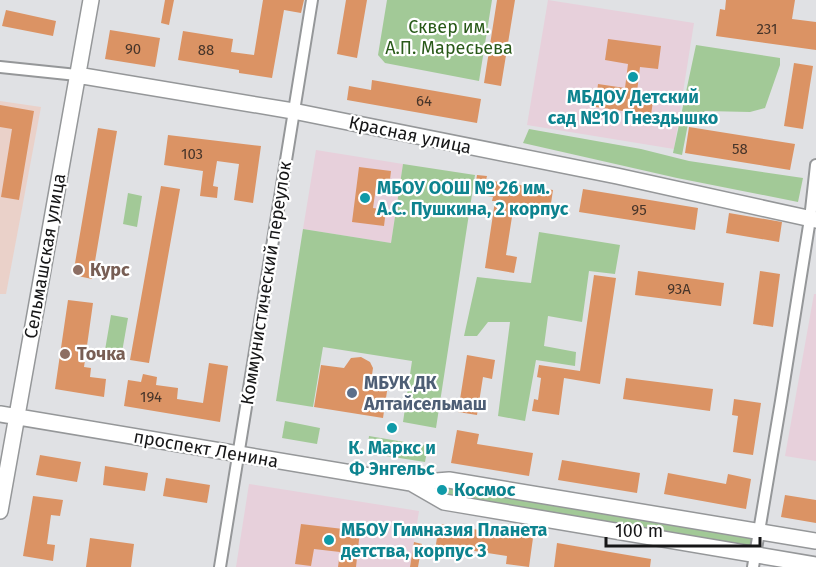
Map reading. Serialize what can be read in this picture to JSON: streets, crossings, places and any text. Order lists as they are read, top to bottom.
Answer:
{
  "streets": {
    "main road": ["Красная улица", "Сельмашская улица", "проспект Ленина"],
    "street": ["Коммунистический переулок"]
  },
  "crossings": [
    ["Красная улица", "Сельмашская улица"],
    ["Красная улица", "Коммунистический переулок"],
    ["Сельмашская улица", "проспект Ленина"],
    ["Коммунистический переулок", "проспект Ленина"]
  ],
  "parks": ["Сквер им. А.П. Маресьева"],
  "places": [
    "МБДОУ Детский сад №10 Гнездышко",
    "МБОУ ООШ № 26 им. А.С. Пушкина, 2 корпус",
    "Курс",
    "Точка",
    "МБУК ДК Алтайсельмаш",
    "К. Маркс и Ф Энгельс",
    "Космос",
    "МБОУ Гимназия Планета детства, корпус 3"
  ],
  "house_numbers": [
    "231",
    "90",
    "88",
    "64",
    "58",
    "103",
    "95",
    "93А",
    "194"
  ],
  "scale_bar": "100 m"
}
